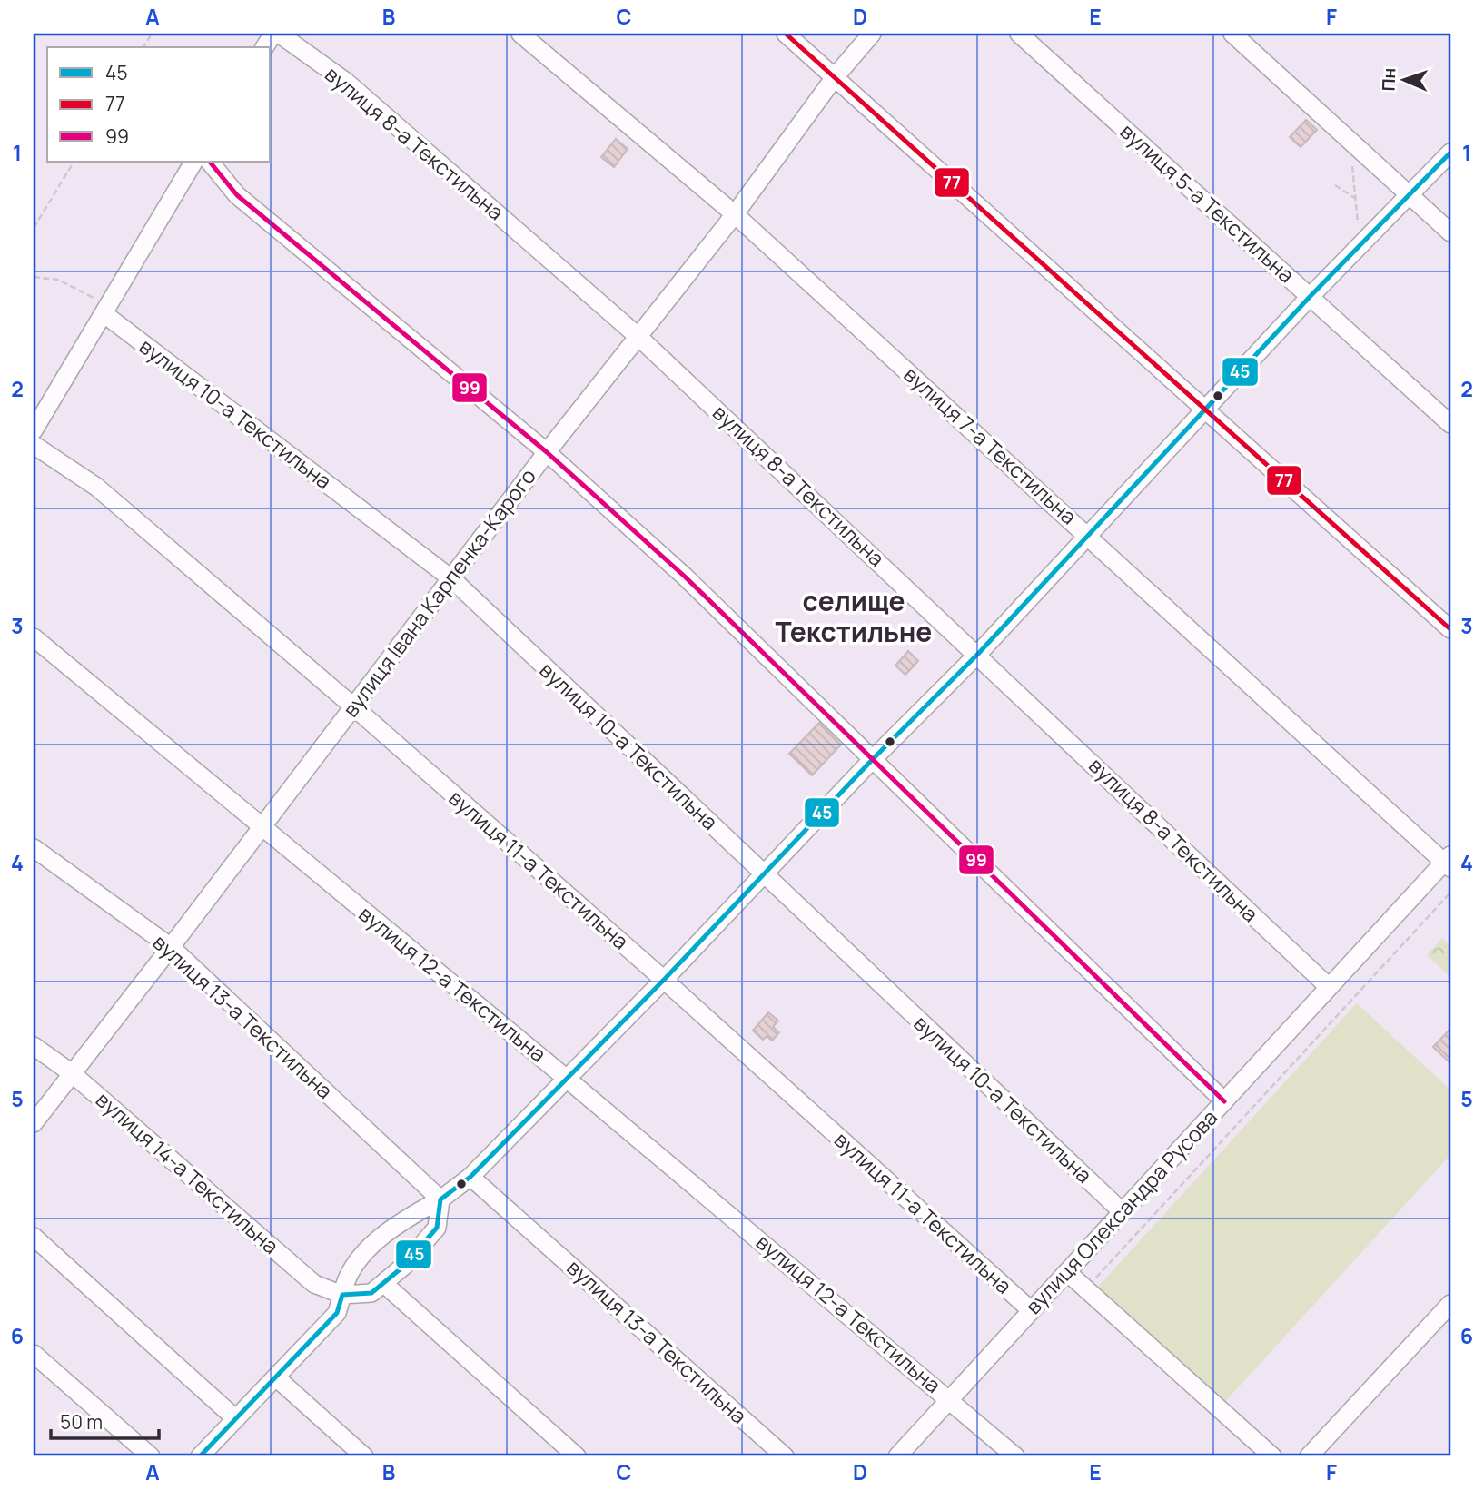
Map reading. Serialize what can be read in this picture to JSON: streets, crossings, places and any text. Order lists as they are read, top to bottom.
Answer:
{
  "streets": {
    "street": [
      "вулиця 8-а Текстильна",
      "вулиця 5-а Текстильна",
      "вулиця 10-а Текстильна",
      "вулиця 7-а Текстильна",
      "вулиця Івана Карпенка-Карого",
      "вулиця 11-а Текстильна",
      "вулиця 12-а Текстильна",
      "вулиця 13-а Текстильна",
      "вулиця 14-а Текстильна",
      "вулиця Олександра Русова"
    ]
  },
  "crossings": [
    ["вулиця 8-а Текстильна", "вулиця Івана Карпенка-Карого"],
    ["вулиця 8-а Текстильна", "вулиця Олександра Русова"],
    ["вулиця 10-а Текстильна", "вулиця Івана Карпенка-Карого"],
    ["вулиця 10-а Текстильна", "вулиця Олександра Русова"],
    ["вулиця 7-а Текстильна", "вулиця Івана Карпенка-Карого"],
    ["вулиця 7-а Текстильна", "вулиця Олександра Русова"],
    ["вулиця Івана Карпенка-Карого", "вулиця 11-а Текстильна"],
    ["вулиця Івана Карпенка-Карого", "вулиця 12-а Текстильна"],
    ["вулиця Івана Карпенка-Карого", "вулиця 13-а Текстильна"],
    ["вулиця Івана Карпенка-Карого", "вулиця 14-а Текстильна"],
    ["вулиця 11-а Текстильна", "вулиця Олександра Русова"],
    ["вулиця 12-а Текстильна", "вулиця Олександра Русова"]
  ],
  "districts": ["селище Текстильне"],
  "lines": ["transit line 77", "transit line 45", "transit line 99"],
  "legend": ["45", "77", "99"],
  "scale_bar": "50 m",
  "north": "left",
  "grid": {
    "columns": [
      "A",
      "B",
      "C",
      "D",
      "E",
      "F"
    ],
    "rows": [
      "1",
      "2",
      "3",
      "4",
      "5",
      "6"
    ]
  }
}
